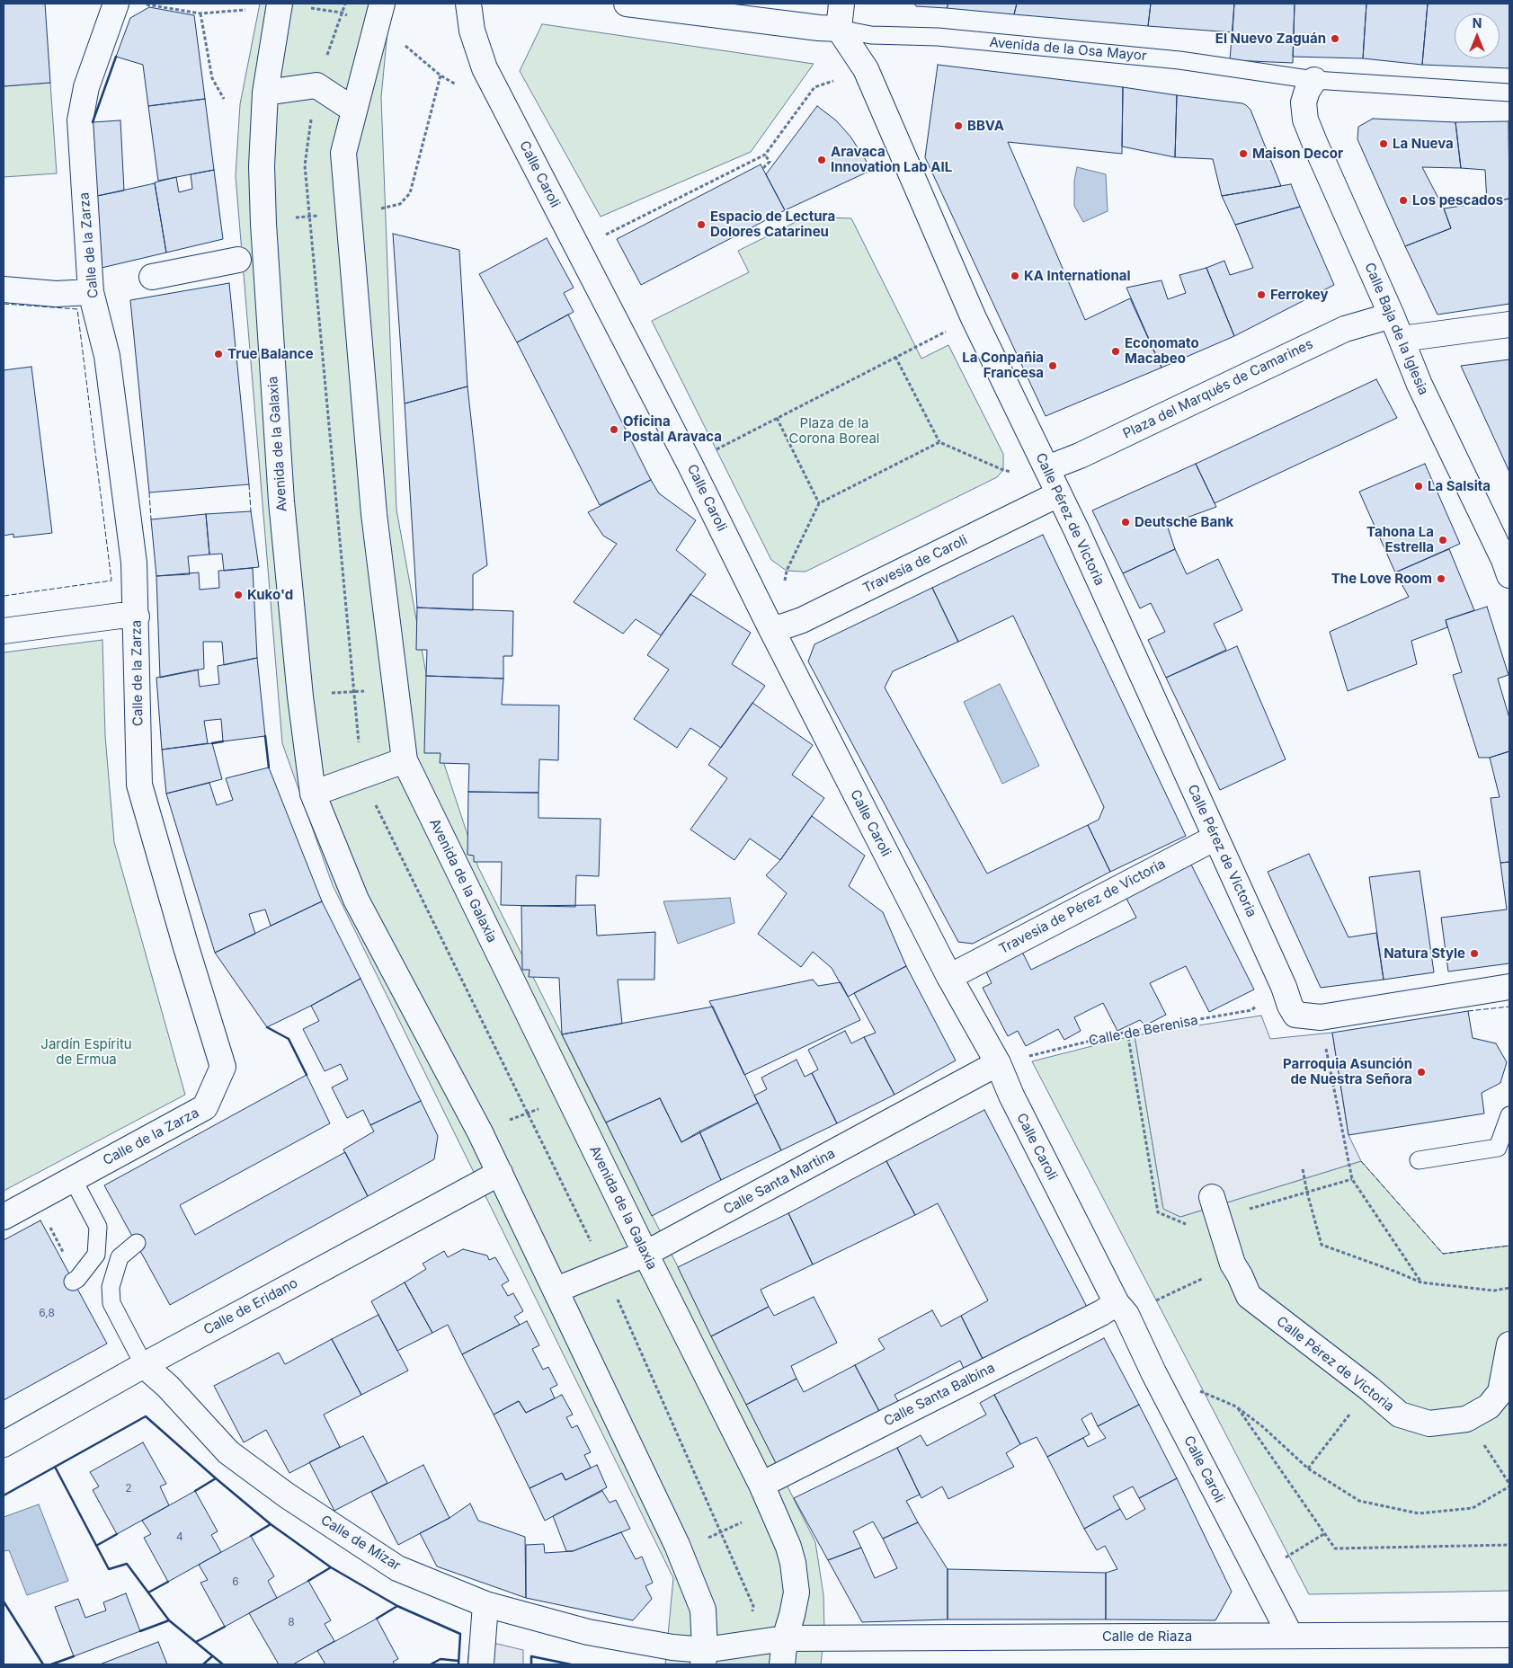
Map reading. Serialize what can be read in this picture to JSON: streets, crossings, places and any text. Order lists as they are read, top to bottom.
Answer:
{
  "streets": {
    "street": [
      "Avenida de la Osa Mayor",
      "Calle Caroli",
      "Calle de la Zarza",
      "Calle Baja de la Iglesia",
      "Plaza del Marqués de Camarines",
      "Avenida de la Galaxia",
      "Calle Pérez de Victoria",
      "Travesía de Caroli",
      "Travesía de Pérez de Victoria",
      "Calle Santa Martina",
      "Calle de Eridano",
      "Calle Santa Balbina",
      "Calle de Mízar",
      "Calle de Riaza"
    ],
    "path": ["Calle de Berenisa"]
  },
  "crossings": [
    ["Avenida de la Osa Mayor", "Calle Baja de la Iglesia"],
    ["Avenida de la Osa Mayor", "Calle Pérez de Victoria"],
    ["Calle Caroli", "Travesía de Caroli"],
    ["Calle Caroli", "Travesía de Pérez de Victoria"],
    ["Calle Caroli", "Calle de Berenisa"],
    ["Calle Caroli", "Calle Santa Martina"],
    ["Calle Caroli", "Calle Santa Balbina"],
    ["Calle Caroli", "Calle de Riaza"],
    ["Calle Baja de la Iglesia", "Plaza del Marqués de Camarines"],
    ["Plaza del Marqués de Camarines", "Calle Pérez de Victoria"],
    ["Avenida de la Galaxia", "Calle Santa Martina"],
    ["Avenida de la Galaxia", "Calle de Eridano"],
    ["Avenida de la Galaxia", "Calle Santa Balbina"],
    ["Avenida de la Galaxia", "Calle de Mízar"],
    ["Avenida de la Galaxia", "Calle de Riaza"],
    ["Calle Pérez de Victoria", "Travesía de Caroli"],
    ["Calle Pérez de Victoria", "Travesía de Pérez de Victoria"],
    ["Calle Pérez de Victoria", "Calle de Berenisa"],
    ["Calle de Berenisa", "Calle Santa Martina"],
    ["Calle de Eridano", "Calle de Mízar"],
    ["Calle de Mízar", "Calle de Riaza"]
  ],
  "parks": ["Plaza de la Corona Boreal", "Jardín Espíritu de Ermua"],
  "places": [
    "El Nuevo Zaguán",
    "BBVA",
    "La Nueva",
    "Maison Decor",
    "Aravaca Innovation Lab AIL",
    "Los pescados",
    "Espacio de Lectura Dolores Catarineu",
    "KA International",
    "Ferrokey",
    "Economato Macabeo",
    "True Balance",
    "La Conpañia Francesa",
    "Oficina Postal Aravaca",
    "La Salsita",
    "Deutsche Bank",
    "Tahona La Estrella",
    "The Love Room",
    "Kuko'd",
    "Natura Style",
    "Parroquia Asunción de Nuestra Señora"
  ],
  "house_numbers": [
    "6,8",
    "2",
    "4",
    "6",
    "8"
  ],
  "north": "top"
}
